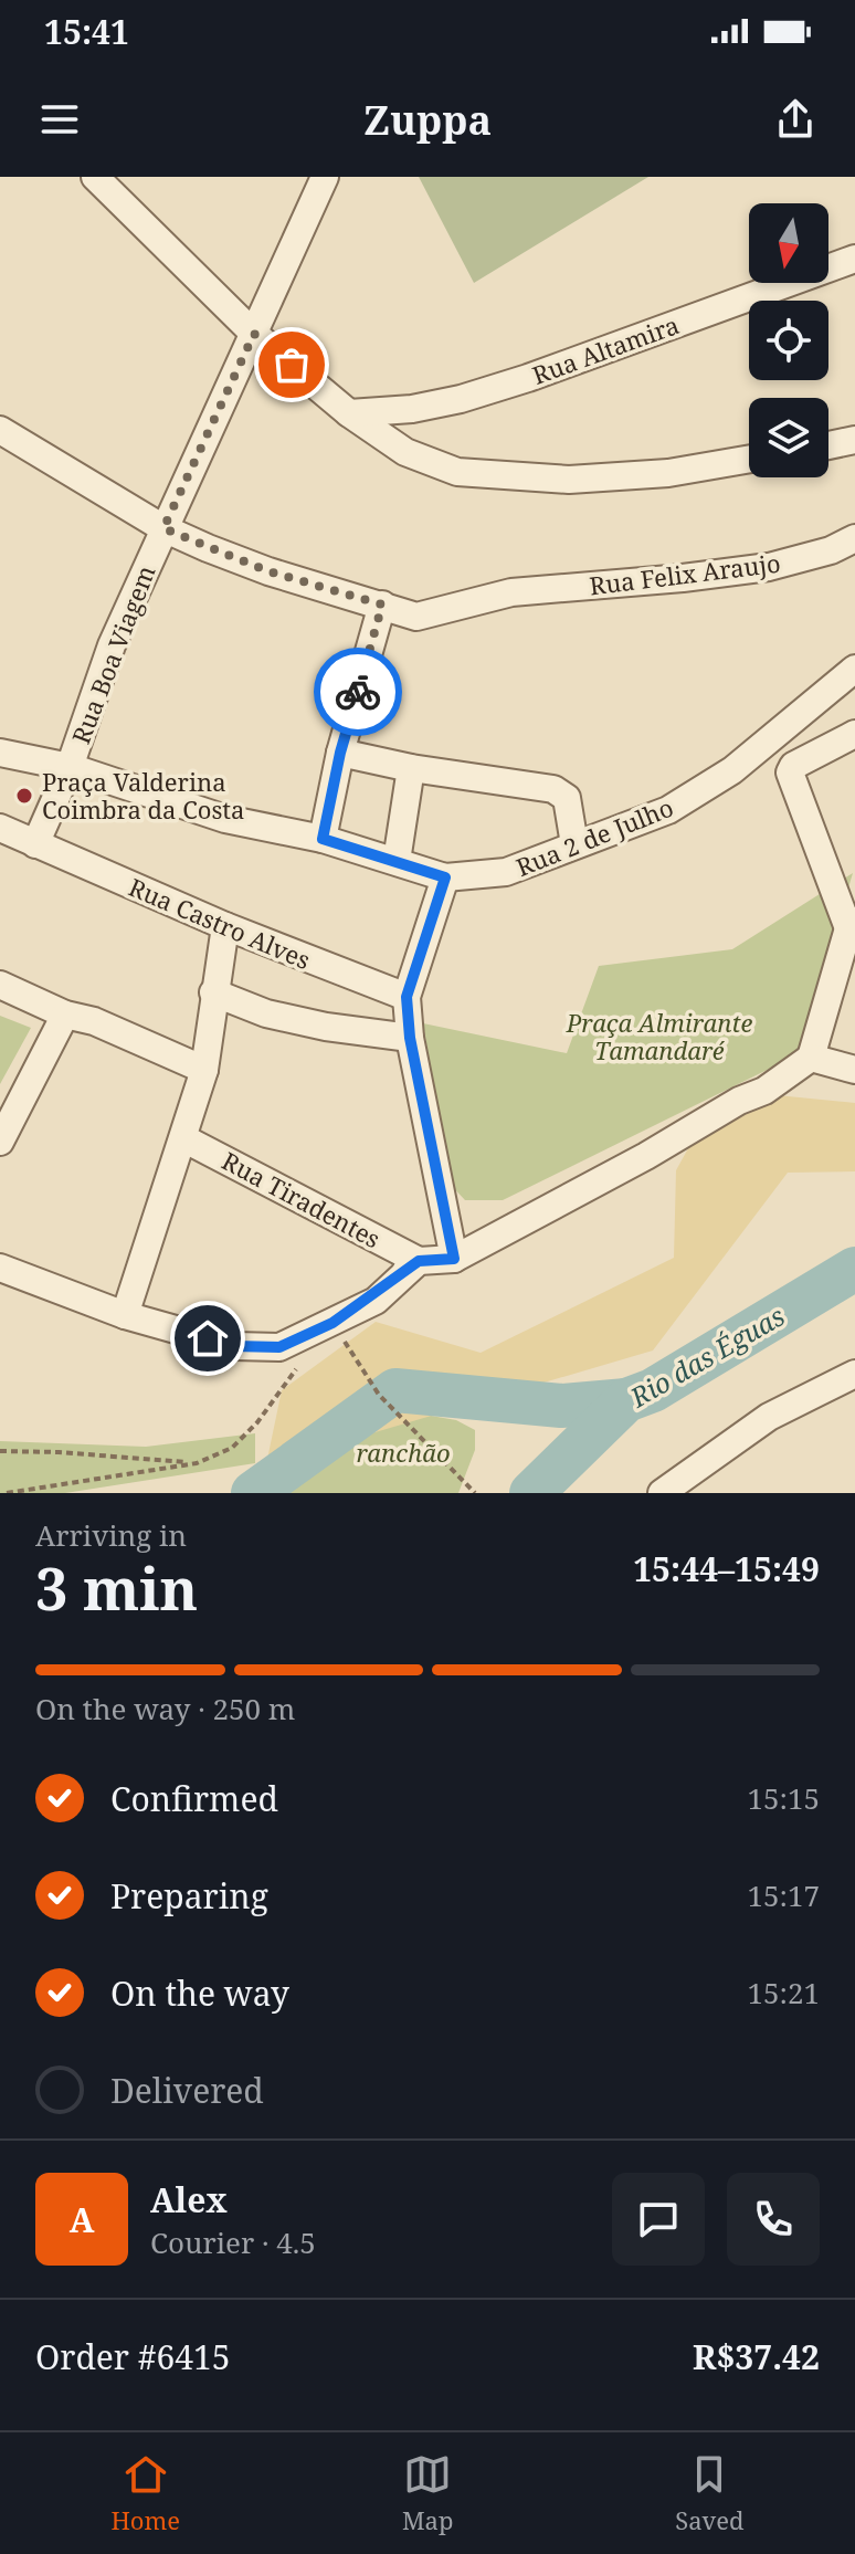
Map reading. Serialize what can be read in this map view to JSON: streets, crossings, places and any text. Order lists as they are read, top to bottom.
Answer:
{
  "streets": {
    "street": [
      "Rua Altamira",
      "Rua Felix Araujo",
      "Rua Boa Viagem",
      "Rua 2 de Julho",
      "Rua Castro Alves",
      "Rua Tiradentes"
    ]
  },
  "crossings": [
    ["Rua Felix Araujo", "Rua Boa Viagem"],
    ["Rua Boa Viagem", "Rua 2 de Julho"],
    ["Rua Boa Viagem", "Rua Castro Alves"]
  ],
  "water": ["Rio das Éguas"],
  "parks": ["Praça Almirante Tamandaré", "ranchão"],
  "places": ["Praça Valderina Coimbra da Costa"],
  "north": "bottom",
  "page": {
    "status": "15:41",
    "header": "Zuppa",
    "heading": ["3 min", "Arriving in", "15:44–15:49"],
    "panel": [
      "Alex",
      "Courier · 4.5",
      "Order #6415",
      "R$37.42"
    ],
    "bar": "On the way · 250 m",
    "list": [
      ["Confirmed", "15:15"],
      ["Preparing", "15:17"],
      ["On the way", "15:21"],
      "Delivered"
    ],
    "round": "A",
    "tabs": ["Home", "Map", "Saved"]
  }
}
